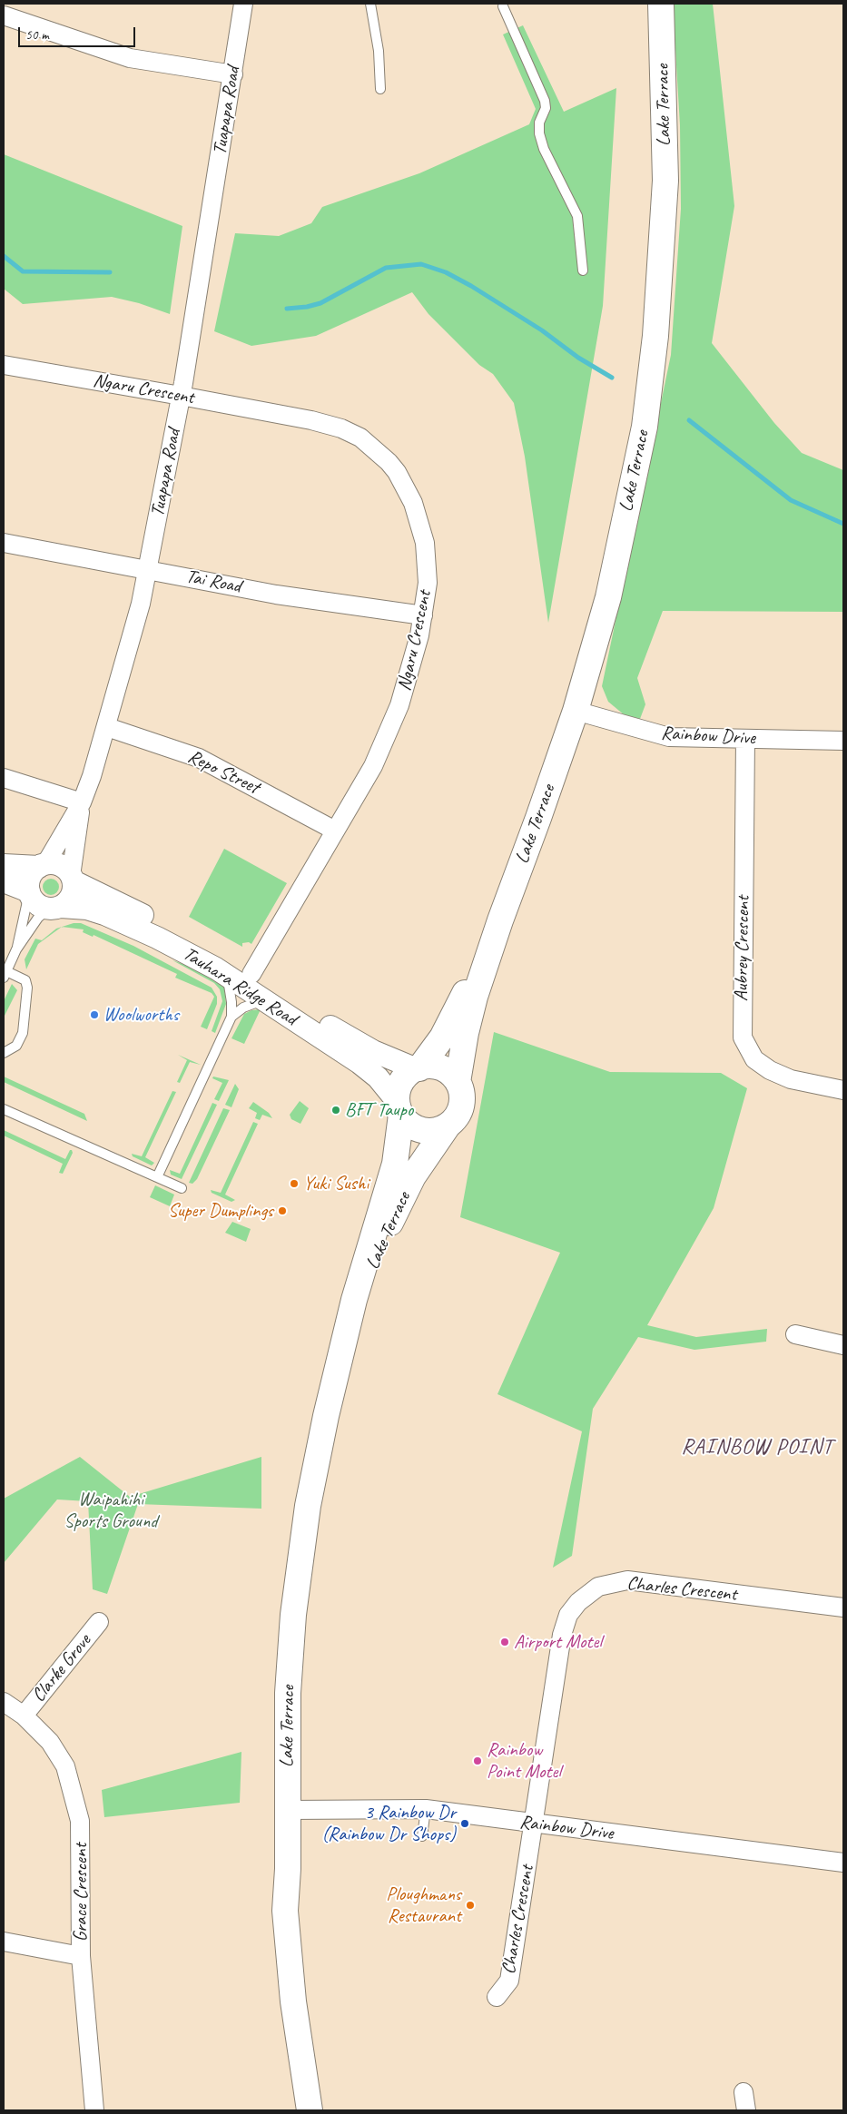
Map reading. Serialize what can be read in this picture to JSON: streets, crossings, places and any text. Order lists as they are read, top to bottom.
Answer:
{
  "streets": {
    "main road": ["Lake Terrace"],
    "street": [
      "Tuapapa Road",
      "Ngaru Crescent",
      "Tai Road",
      "Rainbow Drive",
      "Repo Street",
      "Aubrey Crescent",
      "Tauhara Ridge Road",
      "Charles Crescent",
      "Clarke Grove",
      "Grace Crescent"
    ]
  },
  "crossings": [
    ["Lake Terrace", "Rainbow Drive"],
    ["Lake Terrace", "Tauhara Ridge Road"],
    ["Tuapapa Road", "Ngaru Crescent"],
    ["Tuapapa Road", "Tai Road"],
    ["Tuapapa Road", "Repo Street"],
    ["Tuapapa Road", "Tauhara Ridge Road"],
    ["Ngaru Crescent", "Tai Road"],
    ["Ngaru Crescent", "Repo Street"],
    ["Ngaru Crescent", "Tauhara Ridge Road"],
    ["Rainbow Drive", "Aubrey Crescent"],
    ["Rainbow Drive", "Charles Crescent"],
    ["Clarke Grove", "Grace Crescent"]
  ],
  "districts": ["RAINBOW POINT"],
  "parks": ["Waipahihi Sports Ground"],
  "places": [
    "Woolworths",
    "BFT Taupo",
    "Yuki Sushi",
    "Super Dumplings",
    "Airport Motel",
    "Rainbow Point Motel",
    "3 Rainbow Dr (Rainbow Dr Shops)",
    "Ploughmans Restaurant"
  ],
  "scale_bar": "50 m"
}
